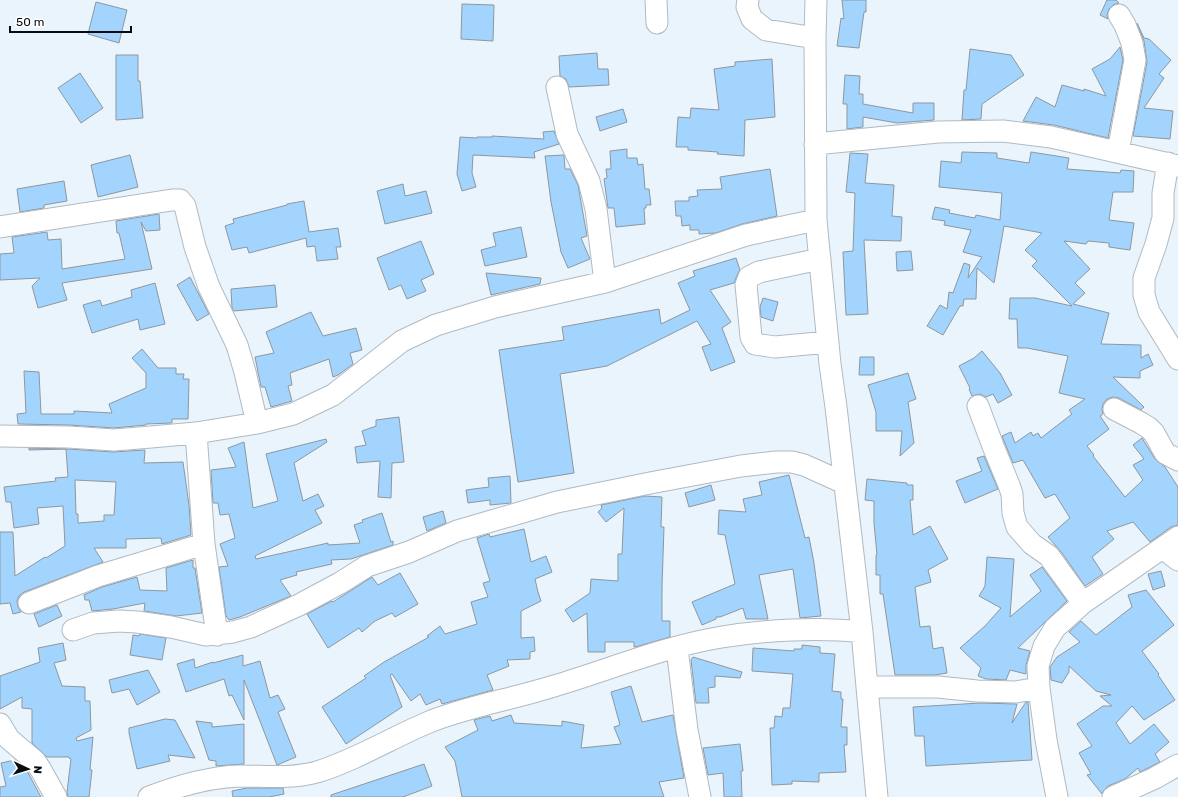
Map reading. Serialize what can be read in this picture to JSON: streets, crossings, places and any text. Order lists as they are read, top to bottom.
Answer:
{
  "scale_bar": "50 m",
  "north": "right"
}
